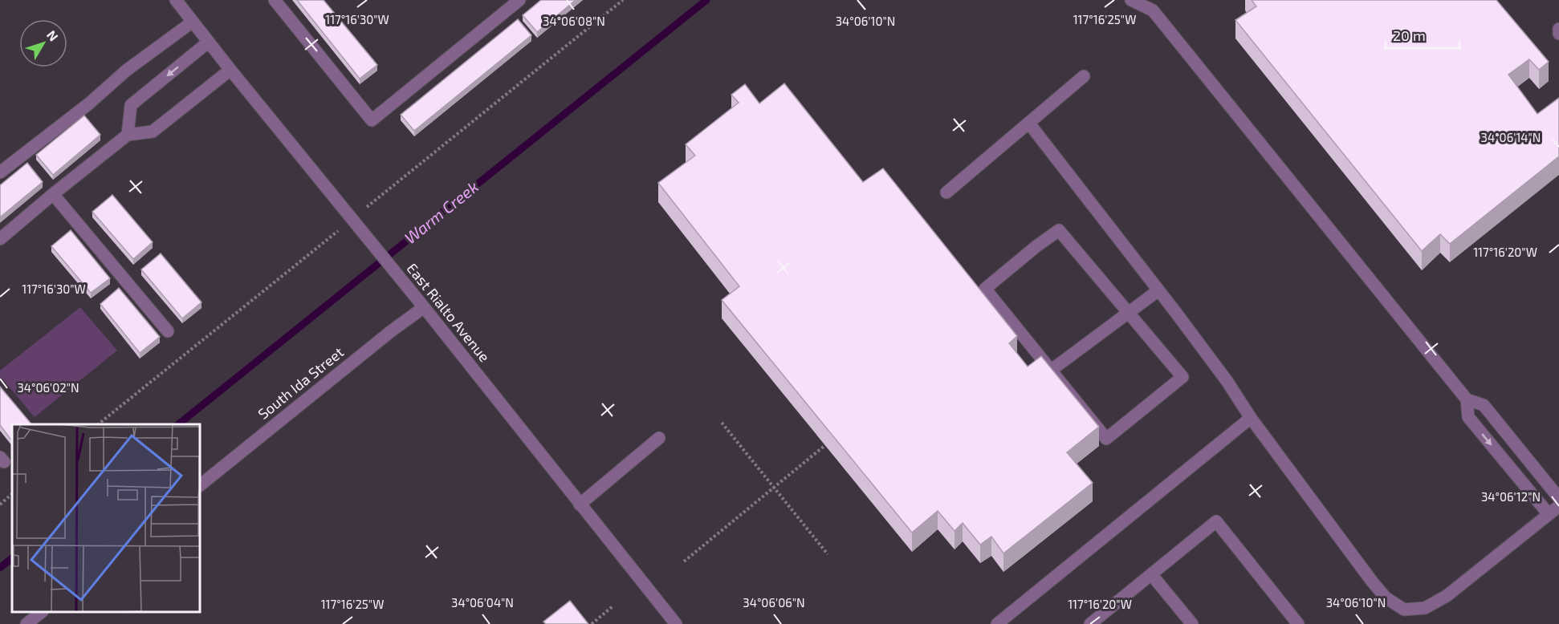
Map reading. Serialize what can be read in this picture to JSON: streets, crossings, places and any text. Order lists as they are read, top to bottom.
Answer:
{
  "streets": {
    "street": ["East Rialto Avenue", "South Ida Street"]
  },
  "crossings": [
    ["East Rialto Avenue", "South Ida Street"]
  ],
  "water": ["Warm Creek"],
  "scale_bar": "20 m",
  "north": "top right",
  "coordinates": [
    "117°16'30\"W",
    "117°16'25\"W",
    "34°06'08\"N",
    "34°06'10\"N",
    "34°06'14\"N",
    "117°16'20\"W",
    "34°06'02\"N",
    "34°06'12\"N",
    "34°06'04\"N",
    "34°06'06\"N"
  ]
}
